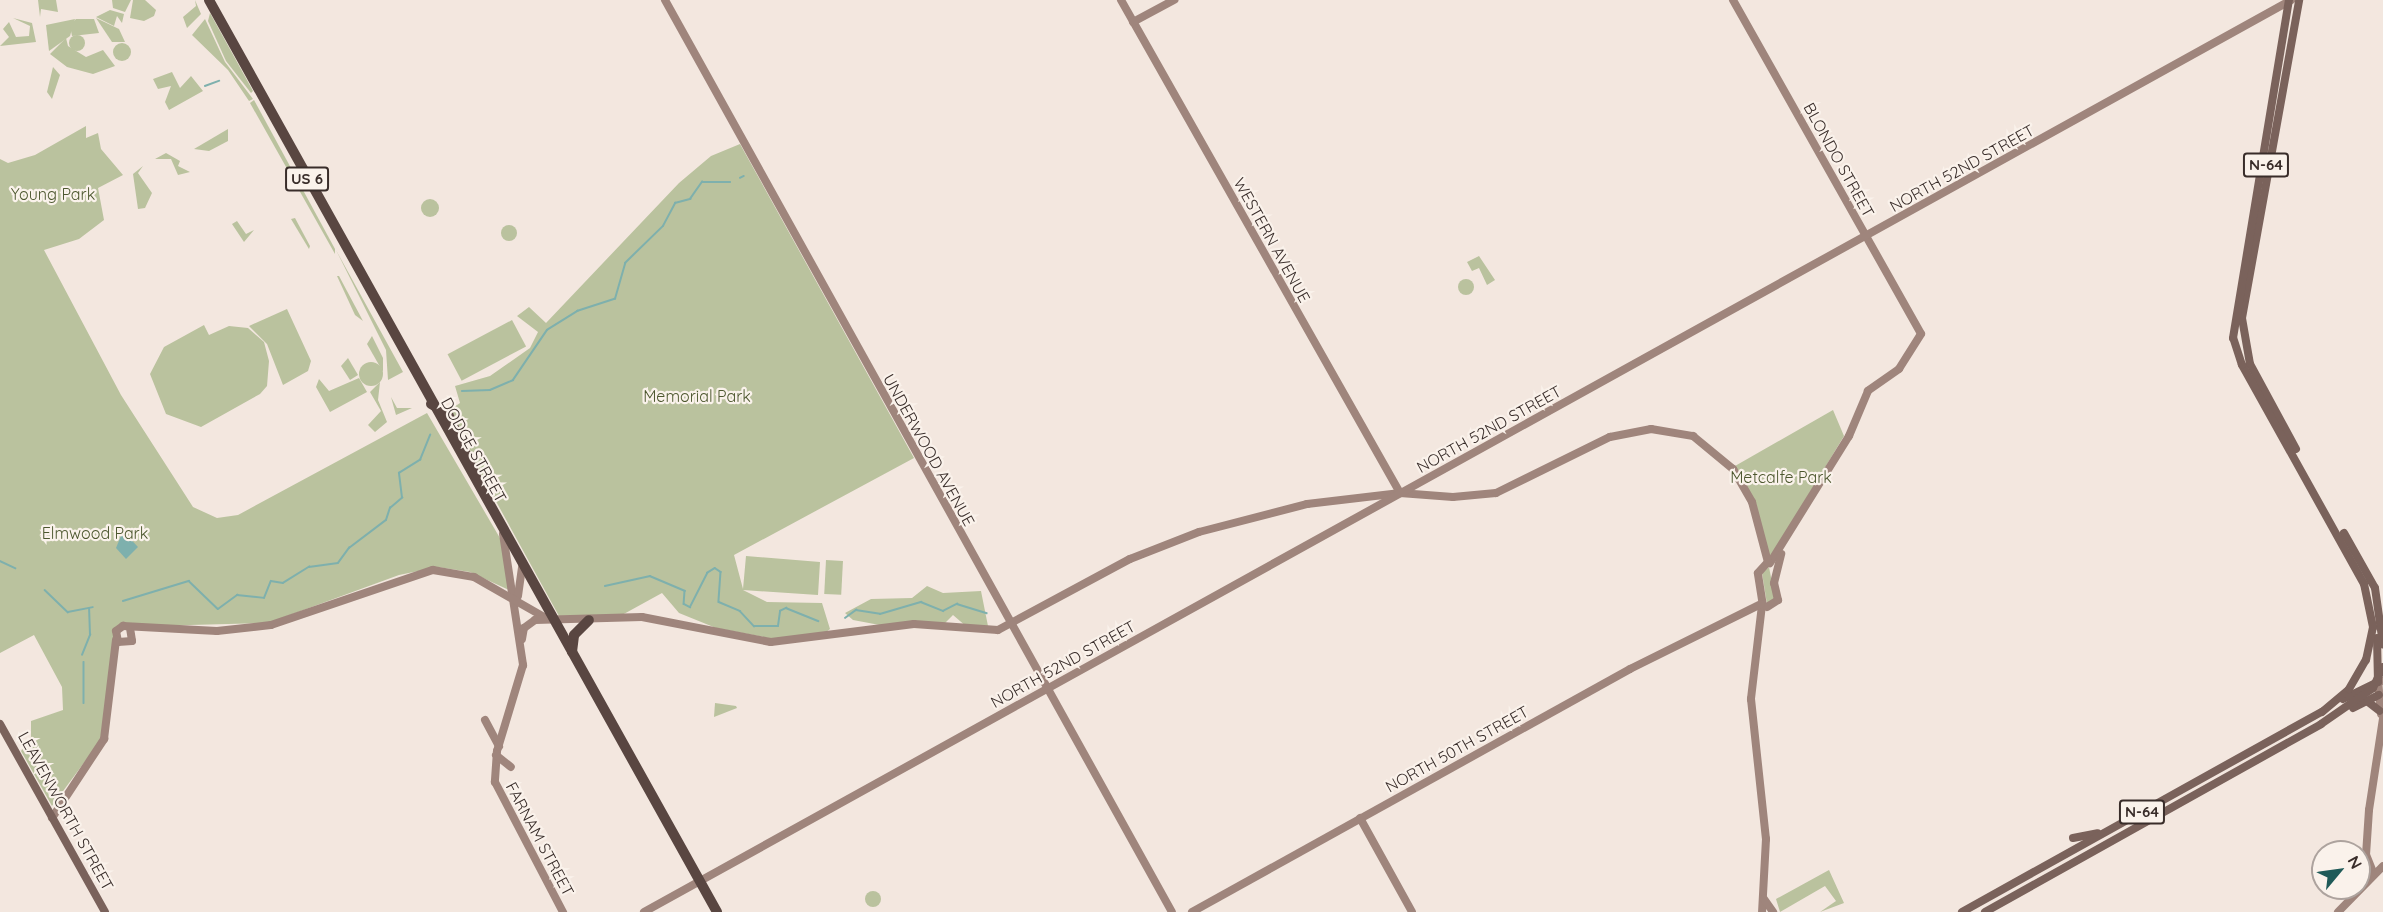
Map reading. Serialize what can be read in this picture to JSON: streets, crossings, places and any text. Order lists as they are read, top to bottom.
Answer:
{
  "streets": {
    "highway": ["US 6", "DODGE STREET"],
    "main road": ["N-64", "LEAVENWORTH STREET"],
    "street": [
      "BLONDO STREET",
      "NORTH 52ND STREET",
      "WESTERN AVENUE",
      "UNDERWOOD AVENUE",
      "NORTH 50TH STREET",
      "FARNAM STREET"
    ]
  },
  "crossings": [
    ["BLONDO STREET", "NORTH 52ND STREET"],
    ["N-64", "NORTH 52ND STREET"],
    ["NORTH 52ND STREET", "WESTERN AVENUE"],
    ["NORTH 52ND STREET", "DODGE STREET"],
    ["NORTH 52ND STREET", "UNDERWOOD AVENUE"],
    ["DODGE STREET", "FARNAM STREET"]
  ],
  "parks": [
    "Young Park",
    "Memorial Park",
    "Metcalfe Park",
    "Elmwood Park"
  ],
  "north": "top right"
}
